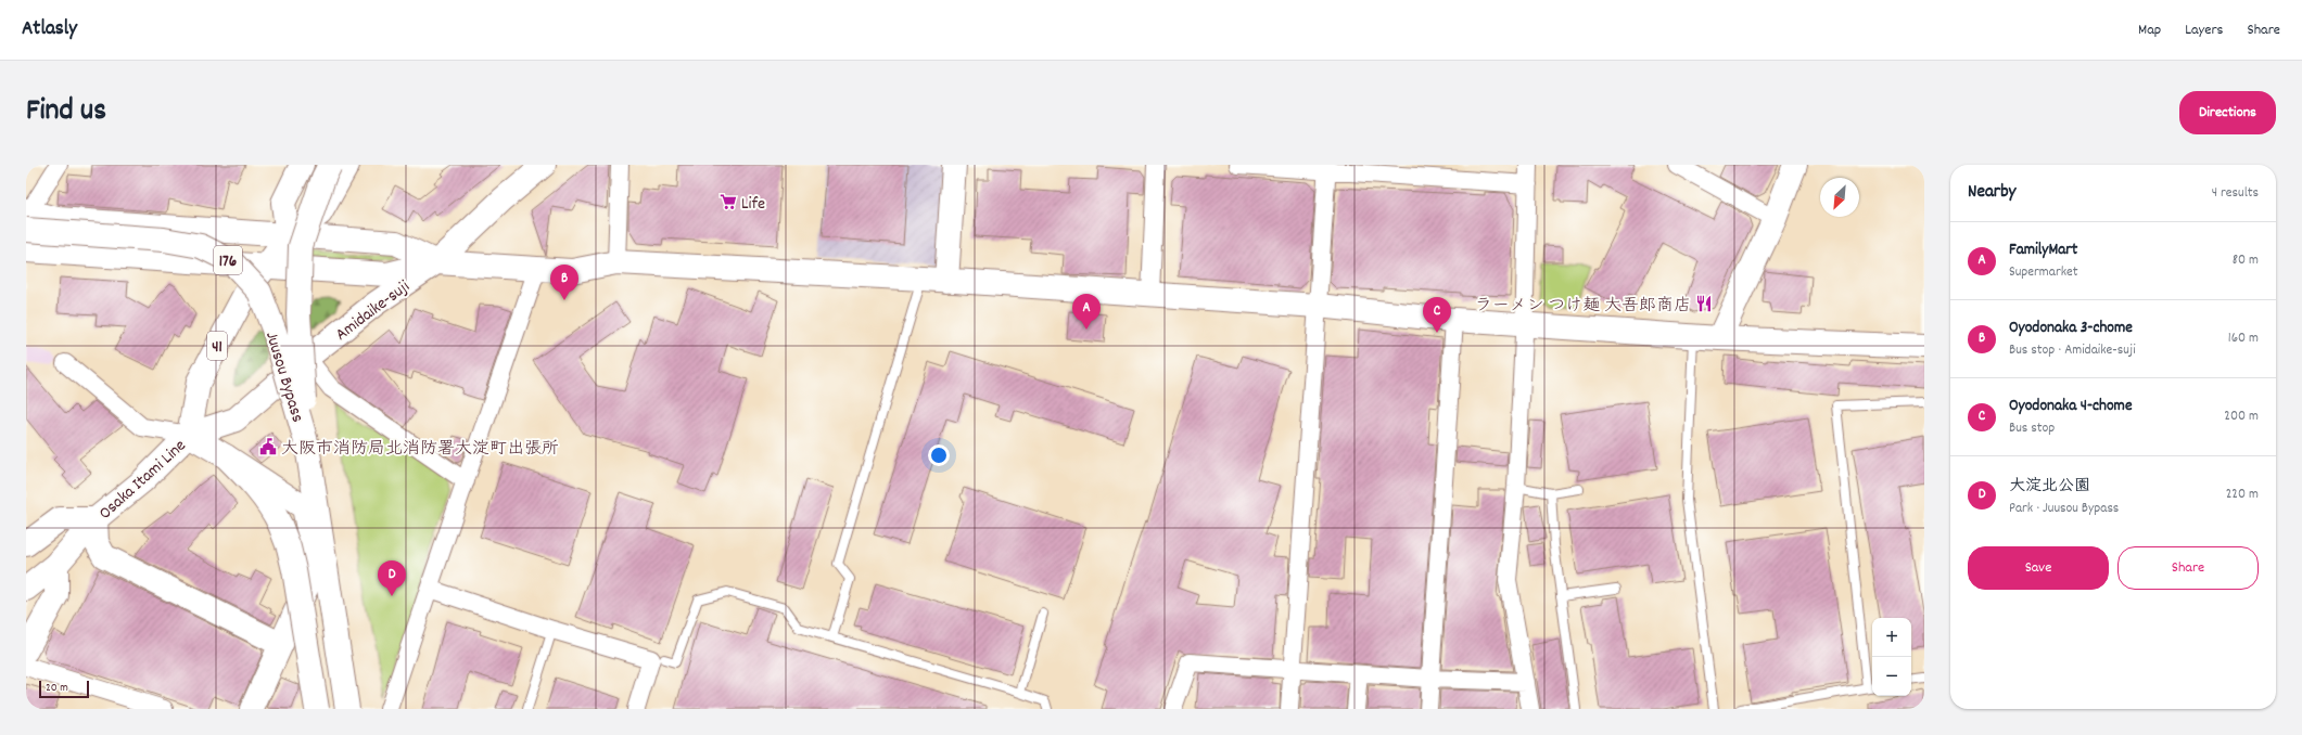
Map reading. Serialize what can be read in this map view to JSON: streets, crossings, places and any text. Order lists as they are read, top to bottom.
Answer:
{
  "streets": {
    "main road": [
      "176",
      "Amidaike-suji",
      "41",
      "Juusou Bypass",
      "Osaka Itami Line"
    ]
  },
  "crossings": [
    ["Amidaike-suji", "Osaka Itami Line"]
  ],
  "places": {
    "supermarket": ["Life"],
    "restaurant": ["ラーメン つけ麺 大吾郎商店"],
    "public building": ["大阪市消防局北消防署大淀町出張所"]
  },
  "scale_bar": "20 m",
  "north": "bottom left",
  "page": {
    "header": "Atlasly",
    "nav": ["Map", "Layers", "Share"],
    "title": "Find us",
    "buttons": [
      "Directions",
      ["Save", "Share"]
    ],
    "heading": ["Nearby", "4 results"],
    "list": [
      {
        "mark": "A",
        "name": "FamilyMart",
        "note": "Supermarket",
        "value": "80 m"
      },
      {
        "mark": "B",
        "name": "Oyodonaka 3-chome",
        "note": "Bus stop · Amidaike-suji",
        "value": "160 m"
      },
      {
        "mark": "C",
        "name": "Oyodonaka 4-chome",
        "note": "Bus stop",
        "value": "200 m"
      },
      {
        "mark": "D",
        "name": "大淀北公園",
        "note": "Park · Juusou Bypass",
        "value": "220 m"
      }
    ],
    "pins": [
      "B",
      "A",
      "C",
      "D"
    ],
    "map_buttons": ["+", "−"],
    "scale": "20 m"
  }
}
